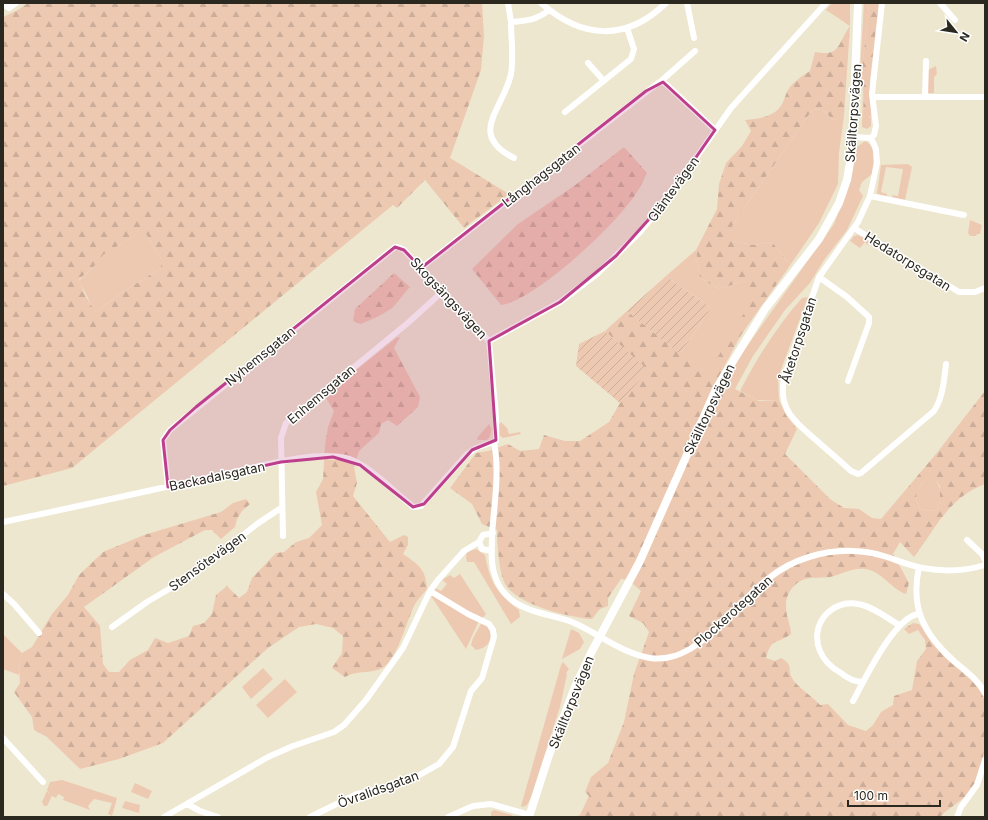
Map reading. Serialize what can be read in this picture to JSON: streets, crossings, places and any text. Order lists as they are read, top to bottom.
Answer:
{
  "streets": {
    "street": [
      "Skälltorpsvägen",
      "Långhagsgatan",
      "Gläntevägen",
      "Hedatorpsgatan",
      "Skogsängsvägen",
      "Åketorpsgatan",
      "Nyhemsgatan",
      "Enhemsgatan",
      "Backadalsgatan",
      "Stensötevägen",
      "Plockerotegatan",
      "Övralidsgatan"
    ]
  },
  "crossings": [
    ["Skälltorpsvägen", "Plockerotegatan"],
    ["Långhagsgatan", "Skogsängsvägen"],
    ["Gläntevägen", "Skogsängsvägen"],
    ["Hedatorpsgatan", "Åketorpsgatan"],
    ["Skogsängsvägen", "Nyhemsgatan"],
    ["Skogsängsvägen", "Enhemsgatan"],
    ["Skogsängsvägen", "Backadalsgatan"],
    ["Skogsängsvägen", "Plockerotegatan"],
    ["Nyhemsgatan", "Backadalsgatan"],
    ["Enhemsgatan", "Backadalsgatan"],
    ["Enhemsgatan", "Stensötevägen"]
  ],
  "scale_bar": "100 m",
  "north": "bottom right"
}
